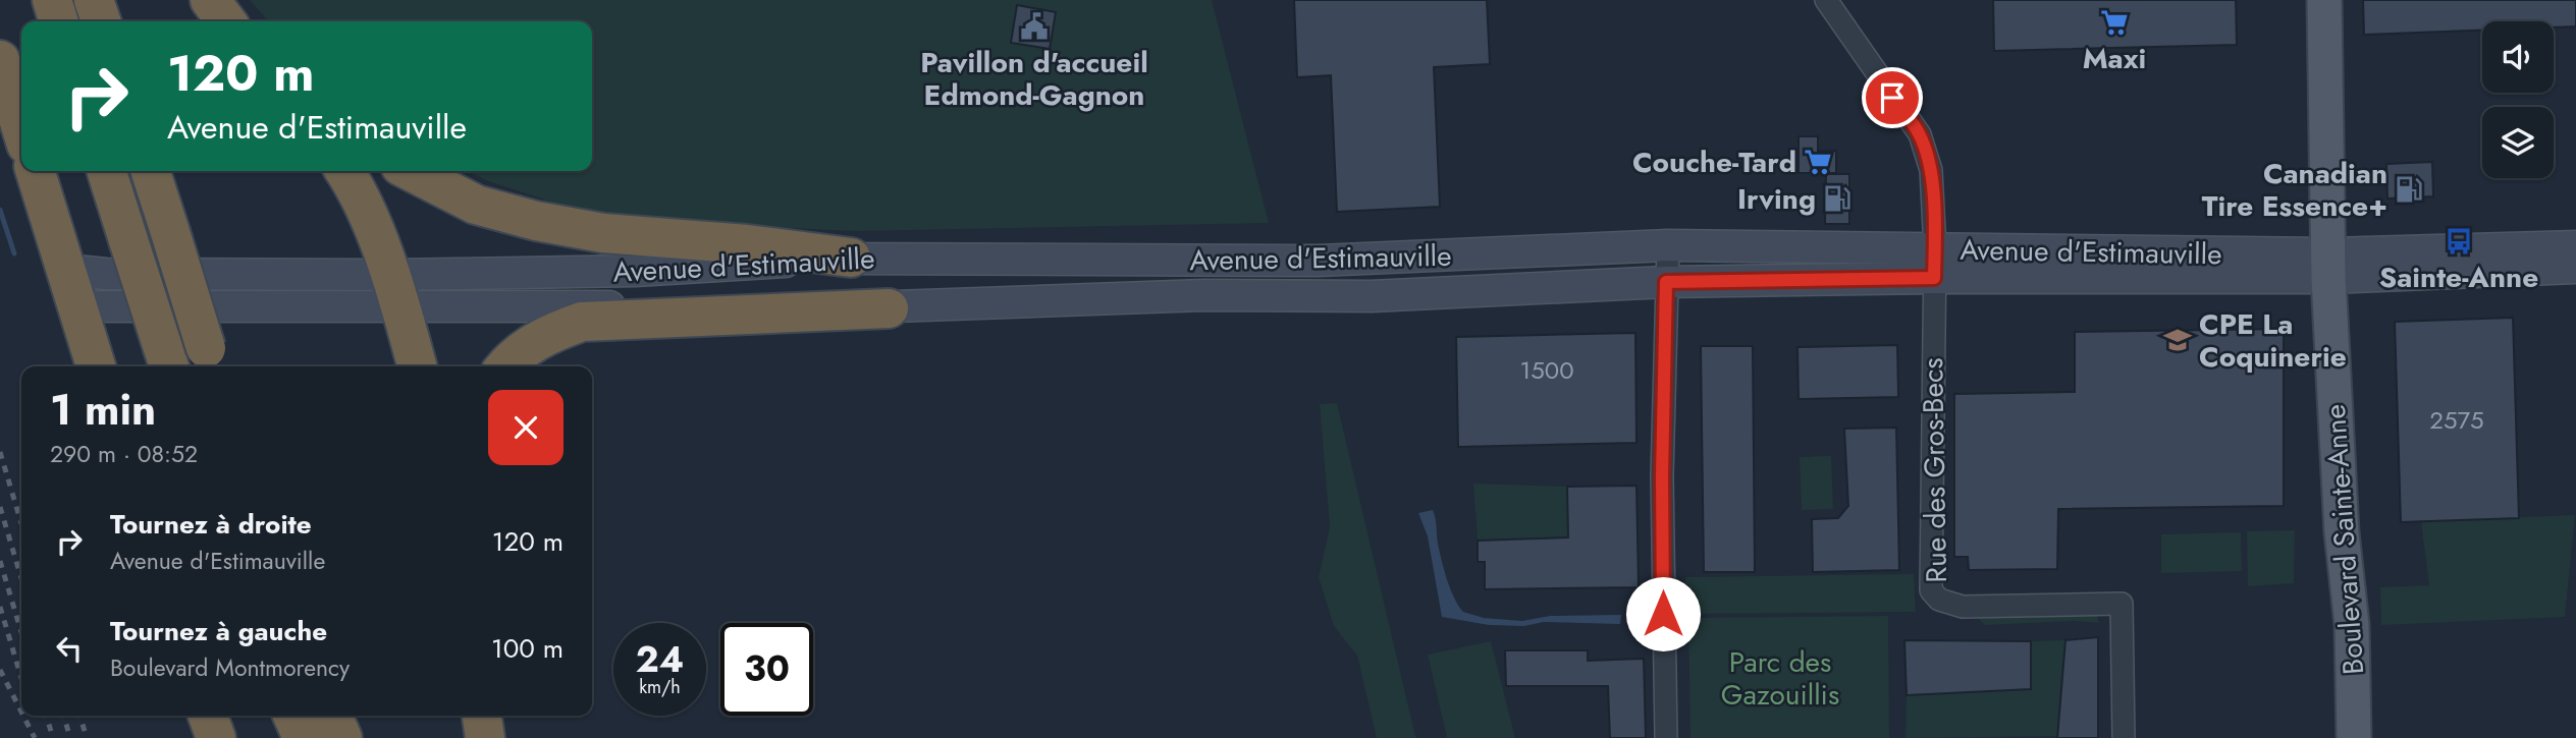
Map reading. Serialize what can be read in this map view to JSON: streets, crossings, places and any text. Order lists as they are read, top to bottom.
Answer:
{
  "streets": {
    "main road": ["Avenue d'Estimauville", "Boulevard Sainte-Anne"],
    "street": ["Rue des Gros-Becs"]
  },
  "crossings": [
    ["Avenue d'Estimauville", "Rue des Gros-Becs"],
    ["Avenue d'Estimauville", "Boulevard Sainte-Anne"]
  ],
  "parks": ["Parc des Gazouillis"],
  "places": {
    "supermarket": ["Maxi", "Couche-Tard"],
    "public building": ["Pavillon d'accueil Edmond-Gagnon"],
    "fuel station": ["Canadian Tire Essence+", "Irving"],
    "bus stop": ["Sainte-Anne"],
    "school or university": ["CPE La Coquinerie"]
  },
  "house_numbers": ["1500", "2575"],
  "page": {
    "turn": ["120 m", "Avenue d'Estimauville"],
    "heading": ["1 min", "290 m · 08:52"],
    "list": [
      {
        "name": "Tournez à droite",
        "note": "Avenue d'Estimauville",
        "value": "120 m"
      },
      {
        "name": "Tournez à gauche",
        "note": "Boulevard Montmorency",
        "value": "100 m"
      }
    ],
    "speed": "24 km/h",
    "limit": "30"
  }
}
